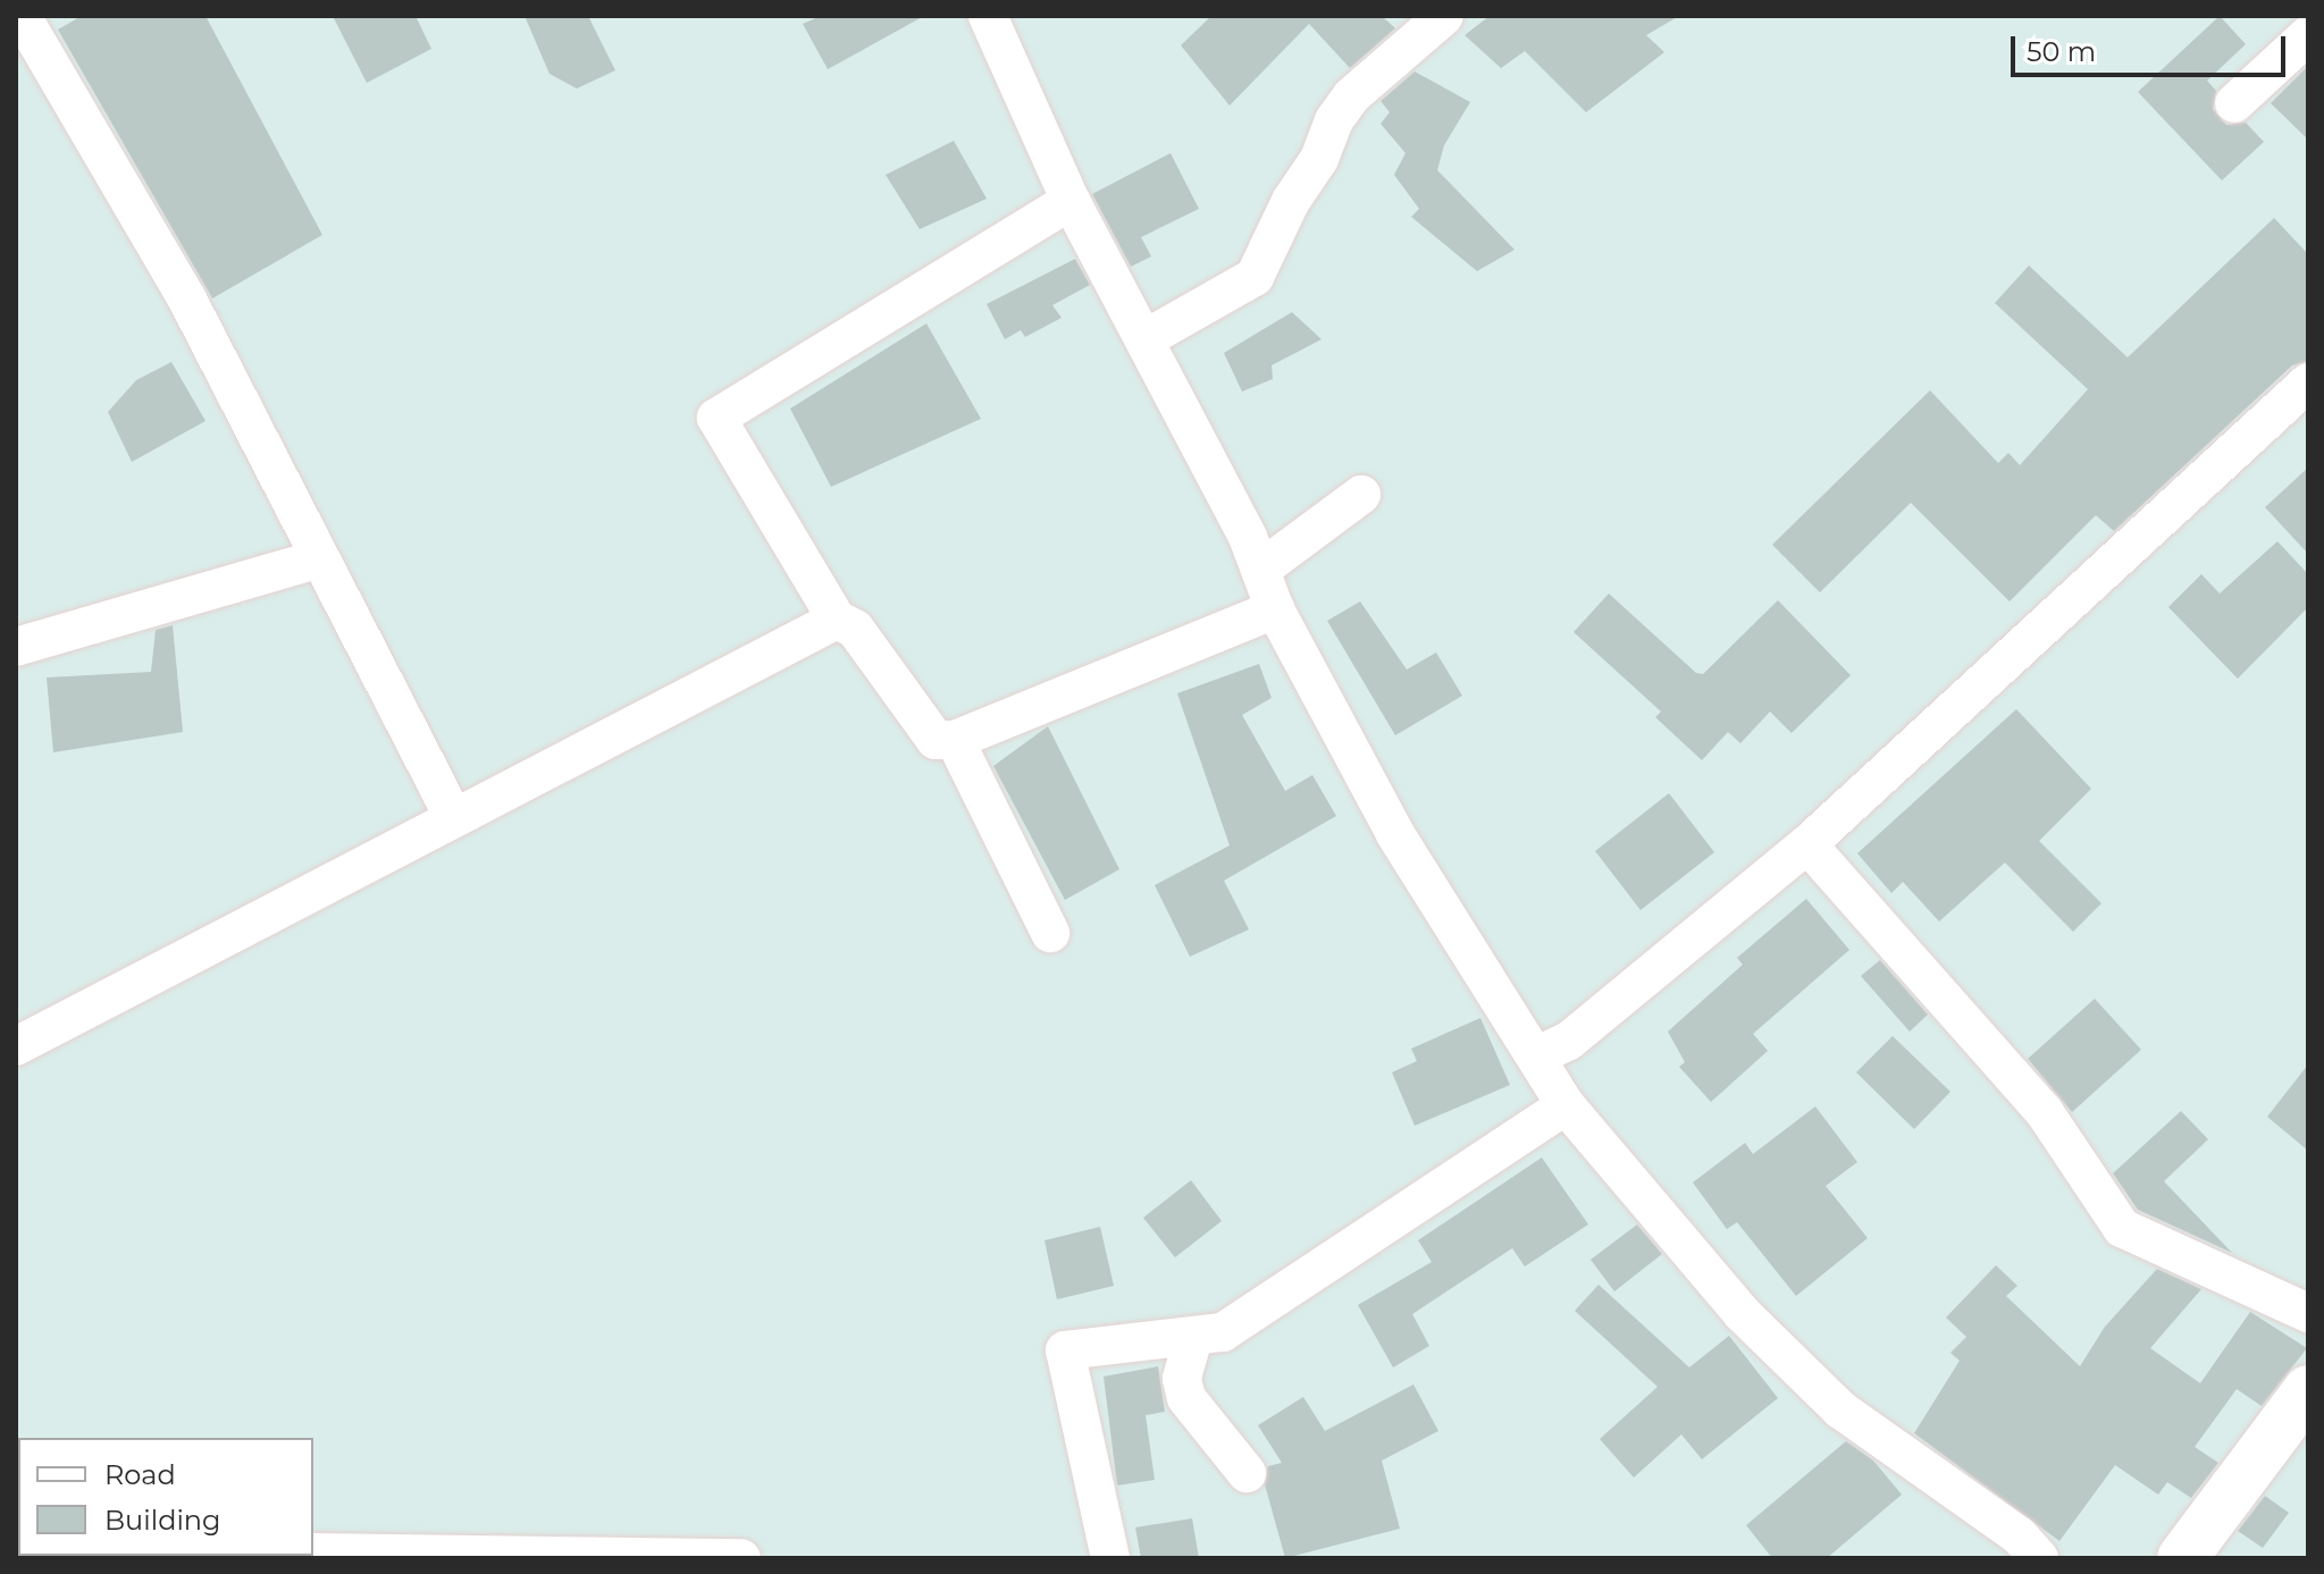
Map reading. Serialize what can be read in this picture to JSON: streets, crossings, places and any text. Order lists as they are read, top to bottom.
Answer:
{
  "legend": ["Road", "Building"],
  "scale_bar": "50 m"
}
